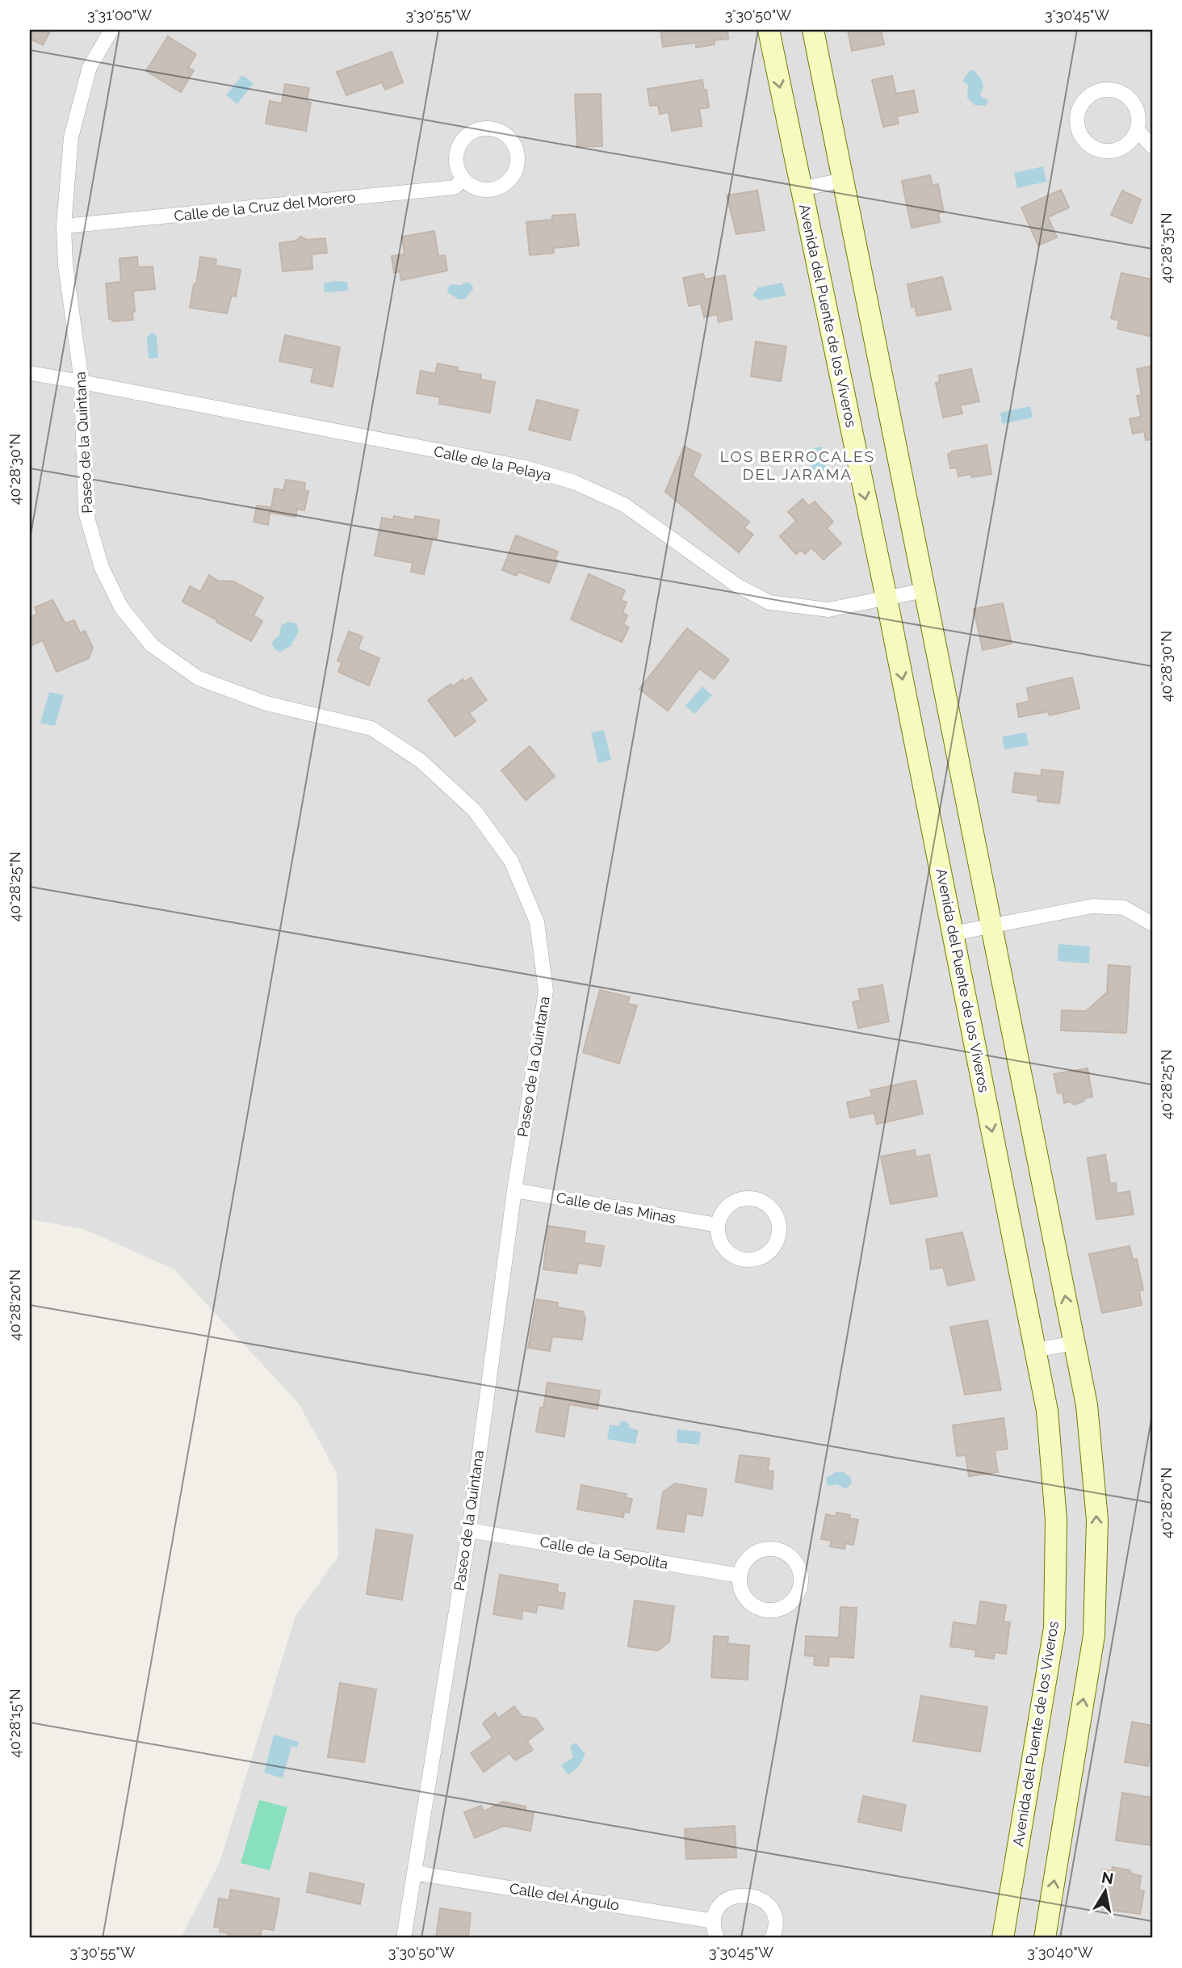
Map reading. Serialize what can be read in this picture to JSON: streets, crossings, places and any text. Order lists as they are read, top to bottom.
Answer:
{
  "streets": {
    "street": [
      "Calle de la Cruz del Morero",
      "Avenida del Puente de los Viveros",
      "Paseo de la Quintana",
      "Calle de la Pelaya",
      "Calle de las Minas",
      "Calle de la Sepolita",
      "Calle del Ángulo"
    ]
  },
  "crossings": [
    ["Calle de la Cruz del Morero", "Paseo de la Quintana"],
    ["Avenida del Puente de los Viveros", "Calle de la Pelaya"],
    ["Paseo de la Quintana", "Calle de la Pelaya"],
    ["Paseo de la Quintana", "Calle de las Minas"],
    ["Paseo de la Quintana", "Calle de la Sepolita"],
    ["Paseo de la Quintana", "Calle del Ángulo"]
  ],
  "districts": ["LOS BERROCALES DEL JARAMA"],
  "north": "top",
  "coordinates": [
    "3°31'00\"W",
    "3°30'55\"W",
    "3°30'50\"W",
    "3°30'45\"W",
    "40°28'35\"N",
    "40°28'30\"N",
    "40°28'25\"N",
    "40°28'20\"N",
    "40°28'15\"N",
    "3°30'40\"W"
  ]
}
